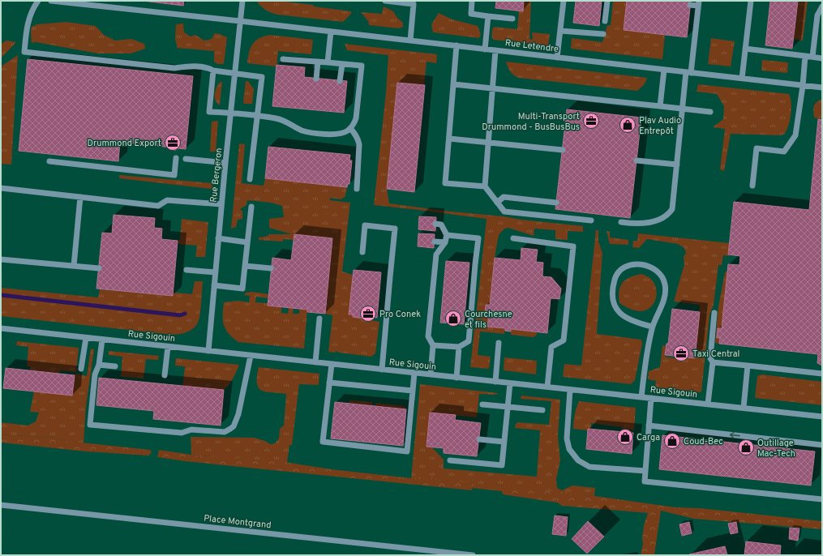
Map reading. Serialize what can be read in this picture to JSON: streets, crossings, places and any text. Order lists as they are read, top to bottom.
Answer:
{
  "streets": {
    "street": [
      "Rue Letendre",
      "Rue Bergeron",
      "Rue Sigouin",
      "Place Montgrand"
    ]
  },
  "crossings": [
    ["Rue Letendre", "Rue Bergeron"],
    ["Rue Bergeron", "Rue Sigouin"]
  ],
  "places": {
    "office": [
      "Multi-Transport Drummond - BusBusBus",
      "Drummond Export",
      "Pro Conek",
      "Taxi Central"
    ],
    "shop": [
      "Plav Audio Entrepôt",
      "Courchesne et fils",
      "Carga",
      "Coud-Bec",
      "Outillage Mac-Tech"
    ]
  }
}
